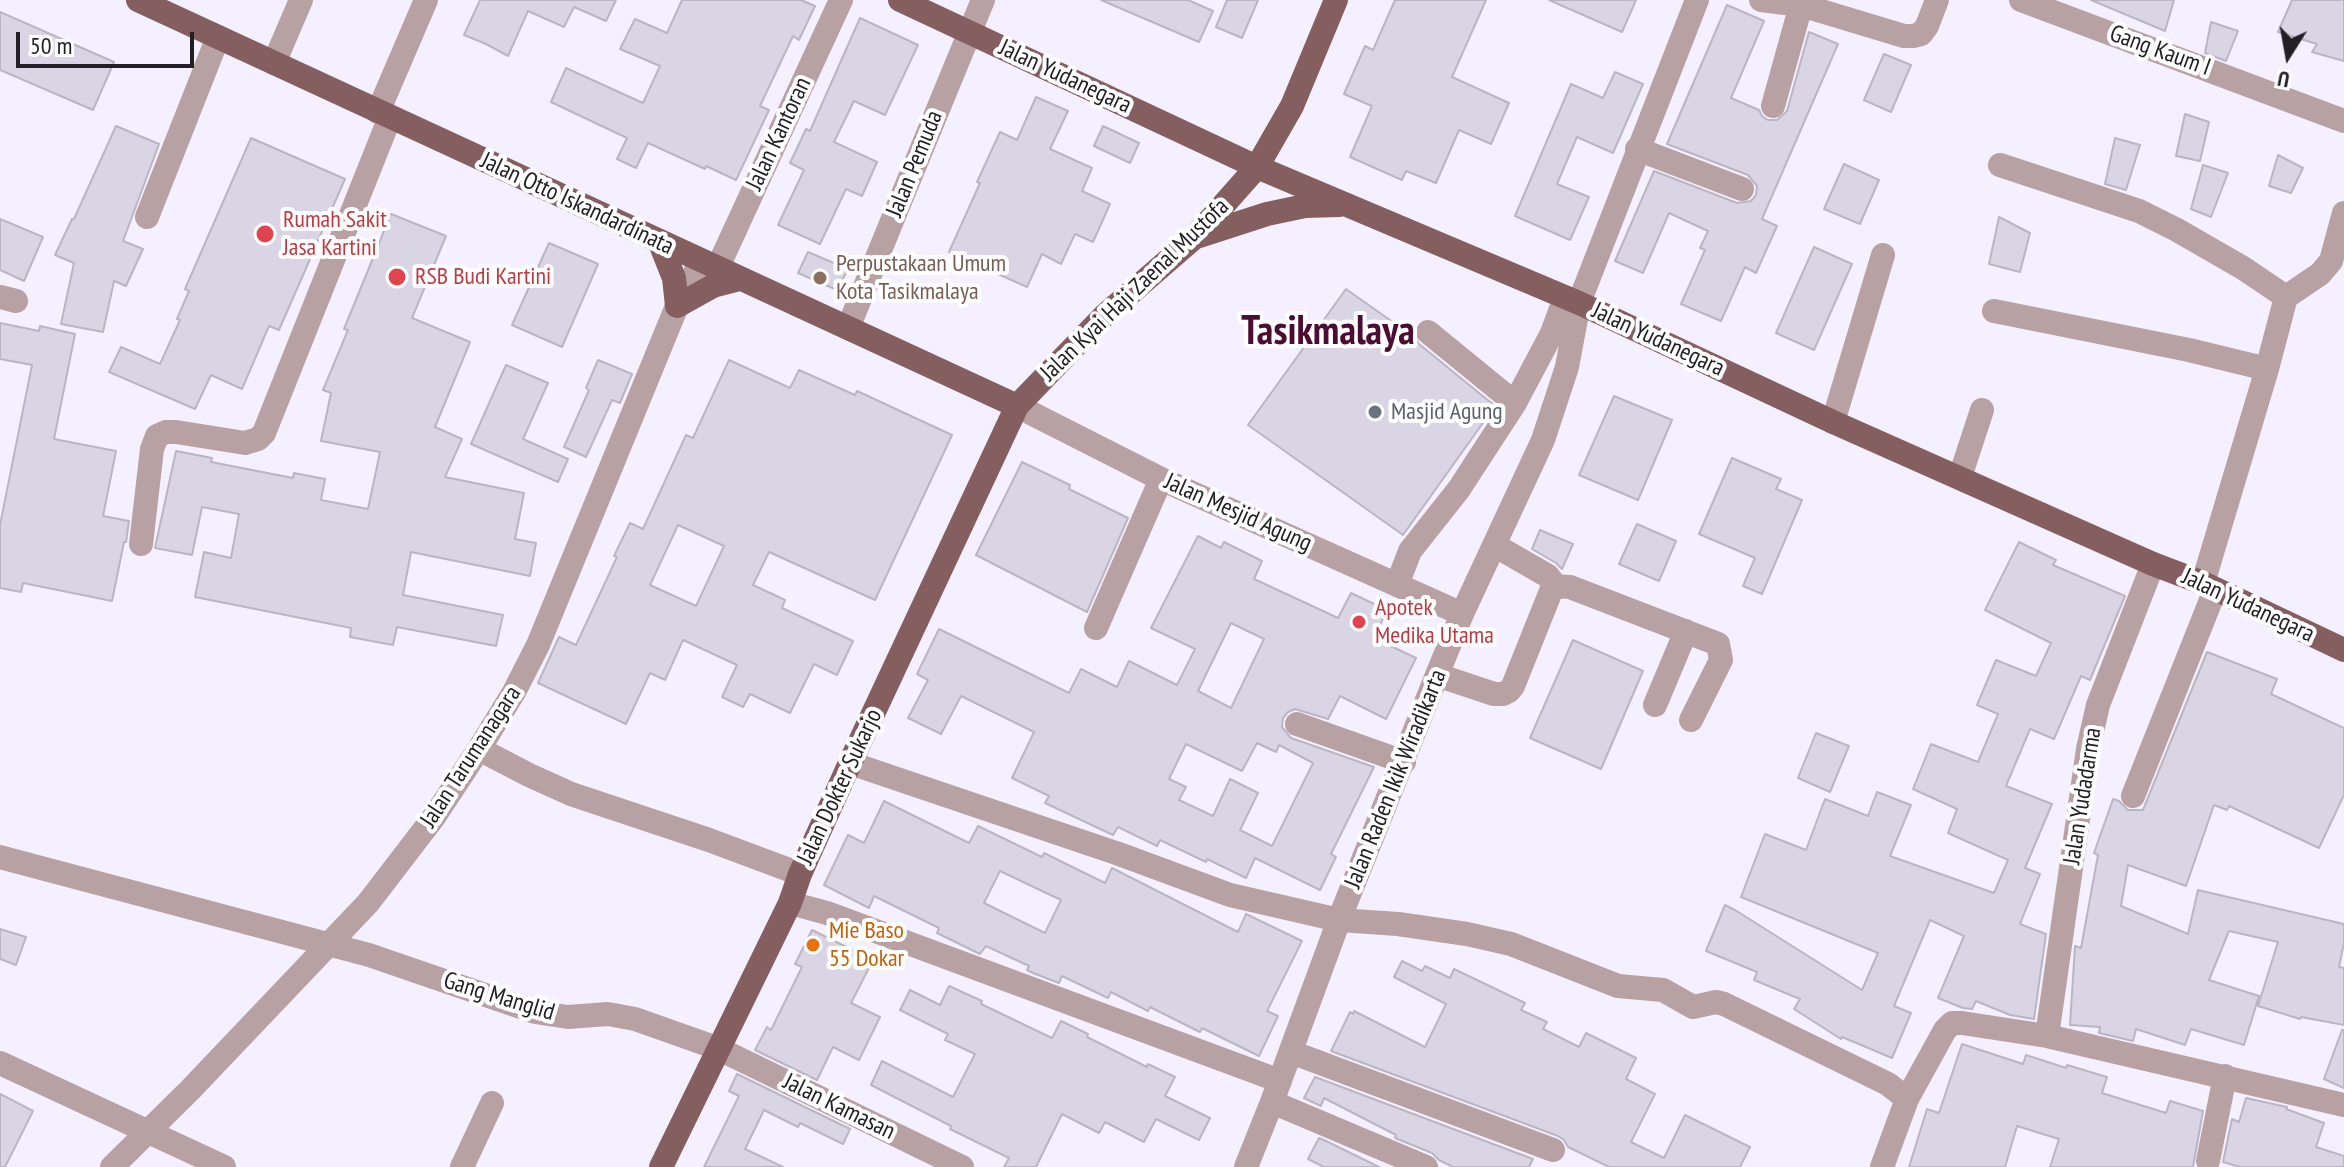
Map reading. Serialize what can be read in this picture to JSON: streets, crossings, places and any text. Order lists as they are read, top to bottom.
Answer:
{
  "streets": {
    "main road": [
      "Jalan Yudanegara",
      "Jalan Otto Iskandardinata",
      "Jalan Kyai Haji Zaenal Mustofa",
      "Jalan Dokter Sukarjo"
    ],
    "street": [
      "Gang Kaum I",
      "Jalan Kantoran",
      "Jalan Pemuda",
      "Jalan Mesjid Agung",
      "Jalan Tarumanagara",
      "Jalan Raden Ikik Wiradikarta",
      "Jalan Yudadarma",
      "Gang Manglid",
      "Jalan Kamasan"
    ]
  },
  "crossings": [
    ["Jalan Yudanegara", "Jalan Pemuda"],
    ["Jalan Yudanegara", "Jalan Kyai Haji Zaenal Mustofa"],
    ["Jalan Yudanegara", "Jalan Raden Ikik Wiradikarta"],
    ["Jalan Yudanegara", "Jalan Yudadarma"],
    ["Jalan Kantoran", "Jalan Otto Iskandardinata"],
    ["Jalan Kantoran", "Jalan Tarumanagara"],
    ["Jalan Pemuda", "Jalan Otto Iskandardinata"],
    ["Jalan Otto Iskandardinata", "Jalan Kyai Haji Zaenal Mustofa"],
    ["Jalan Otto Iskandardinata", "Jalan Mesjid Agung"],
    ["Jalan Otto Iskandardinata", "Jalan Tarumanagara"],
    ["Jalan Otto Iskandardinata", "Jalan Dokter Sukarjo"],
    ["Jalan Kyai Haji Zaenal Mustofa", "Jalan Mesjid Agung"],
    ["Jalan Kyai Haji Zaenal Mustofa", "Jalan Dokter Sukarjo"],
    ["Jalan Mesjid Agung", "Jalan Raden Ikik Wiradikarta"],
    ["Jalan Mesjid Agung", "Jalan Dokter Sukarjo"],
    ["Jalan Tarumanagara", "Gang Manglid"],
    ["Jalan Dokter Sukarjo", "Gang Manglid"],
    ["Jalan Dokter Sukarjo", "Jalan Kamasan"],
    ["Gang Manglid", "Jalan Kamasan"]
  ],
  "districts": ["Tasikmalaya"],
  "places": [
    "Rumah Sakit Jasa Kartini",
    "RSB Budi Kartini",
    "Perpustakaan Umum Kota Tasikmalaya",
    "Masjid Agung",
    "Apotek Medika Utama",
    "Mie Baso 55 Dokar"
  ],
  "scale_bar": "50 m",
  "north": "bottom"
}
